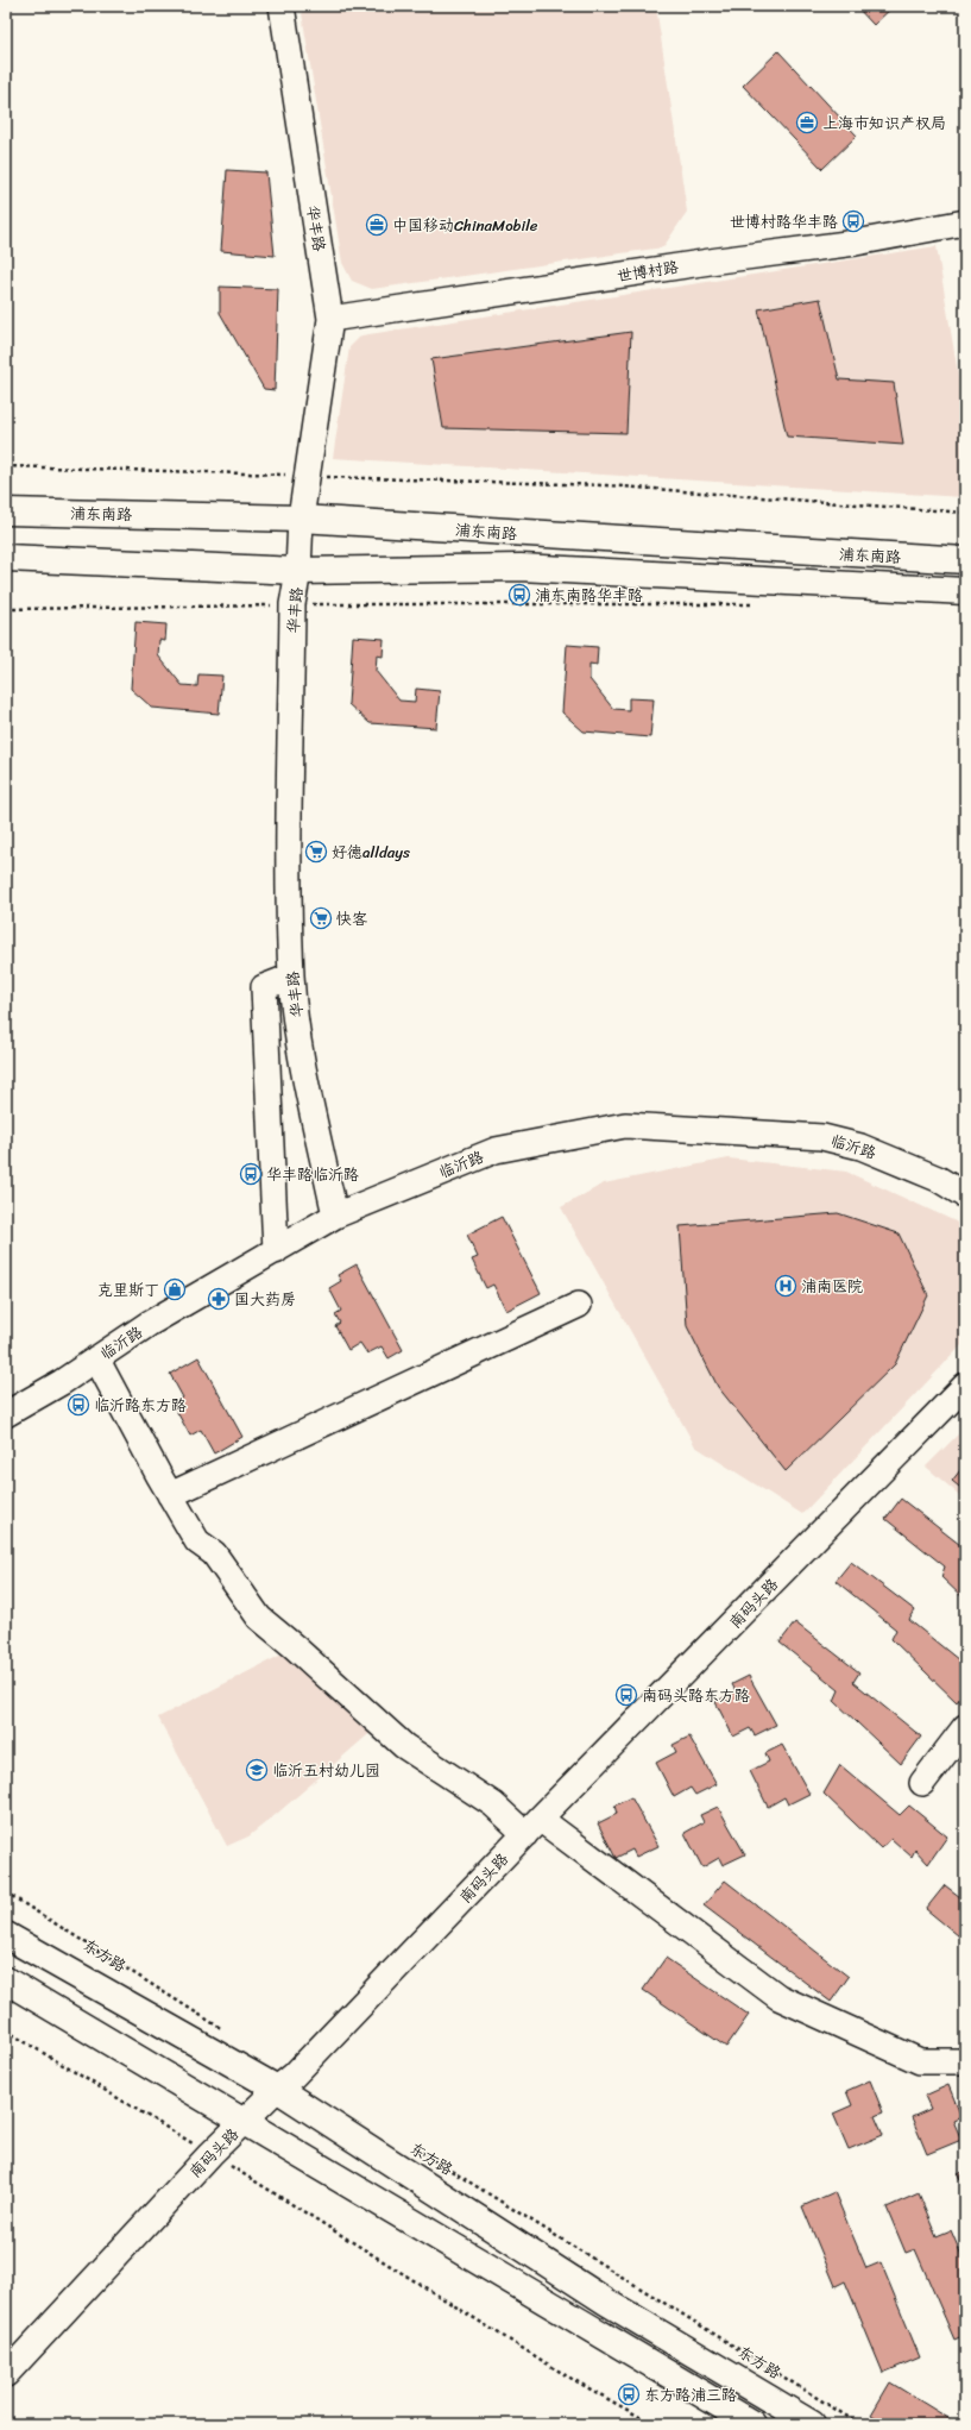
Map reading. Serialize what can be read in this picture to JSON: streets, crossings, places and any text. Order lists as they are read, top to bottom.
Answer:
{
  "streets": {
    "main road": ["浦东南路", "东方路"],
    "street": [
      "华丰路",
      "世博村路",
      "临沂路",
      "南码头路"
    ]
  },
  "crossings": [
    ["华丰路", "世博村路"],
    ["华丰路", "浦东南路"],
    ["华丰路", "临沂路"],
    ["南码头路", "东方路"]
  ],
  "places": {
    "office": ["上海市知识产权局", "中国移动ChinaMobile"],
    "bus stop": [
      "世博村路华丰路",
      "浦东南路华丰路",
      "华丰路临沂路",
      "临沂路东方路",
      "南码头路东方路",
      "东方路浦三路"
    ],
    "supermarket": ["好德alldays", "快客"],
    "hospital": ["浦南医院"],
    "shop": ["克里斯丁"],
    "pharmacy": ["国大药房"],
    "school or university": ["临沂五村幼儿园"]
  }
}
